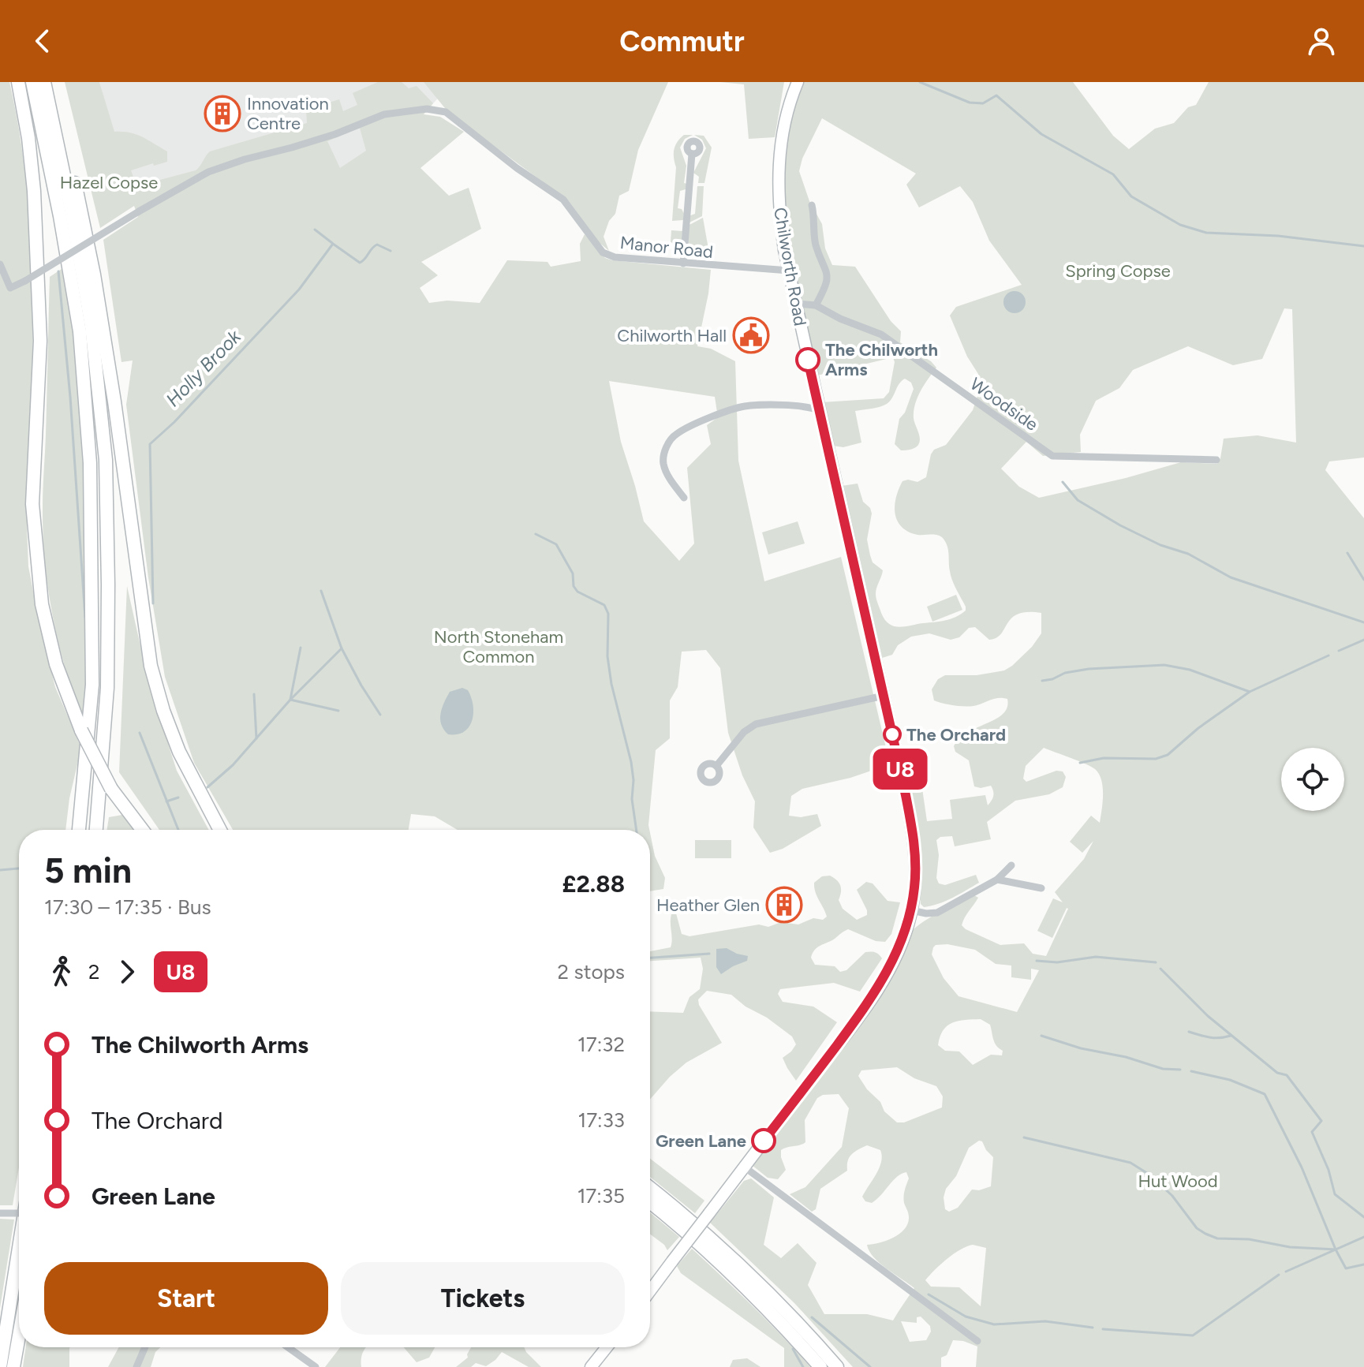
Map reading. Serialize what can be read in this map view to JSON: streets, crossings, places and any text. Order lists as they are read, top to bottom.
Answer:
{
  "streets": {
    "main road": ["Chilworth Road"],
    "street": ["Manor Road", "Woodside"]
  },
  "crossings": [
    ["Manor Road", "Chilworth Road"],
    ["Chilworth Road", "Woodside"]
  ],
  "water": ["Holly Brook"],
  "parks": [
    "Hazel Copse",
    "Spring Copse",
    "North Stoneham Common",
    "Hut Wood"
  ],
  "places": {
    "building": ["Innovation Centre", "Heather Glen"],
    "public building": ["Chilworth Hall"],
    "other": ["The Chilworth Arms", "The Orchard", "Green Lane"]
  },
  "lines": ["bus line U8"],
  "page": {
    "header": "Commutr",
    "on_map": "U8",
    "heading": ["5 min", "17:30 – 17:35 · Bus", "£2.88"],
    "legs": ["2", "U8", "2 stops"],
    "list": [
      {
        "name": "The Chilworth Arms",
        "value": "17:32"
      },
      {
        "name": "The Orchard",
        "value": "17:33"
      },
      {
        "name": "Green Lane",
        "value": "17:35"
      }
    ],
    "buttons": ["Start", "Tickets"]
  }
}
